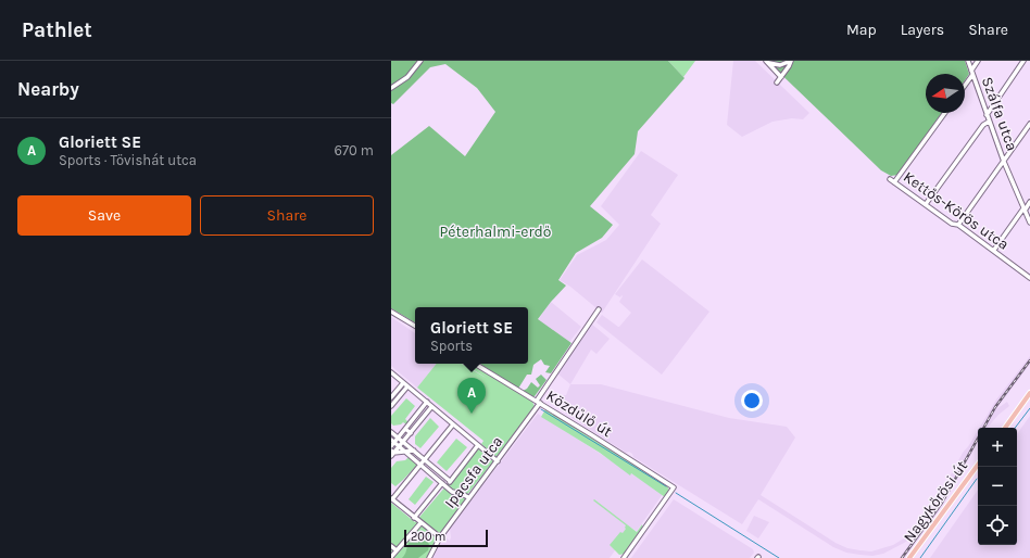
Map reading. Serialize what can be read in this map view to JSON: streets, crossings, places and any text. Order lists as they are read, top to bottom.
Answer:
{
  "streets": {
    "main road": ["Nagykőrösi út"],
    "street": [
      "Szálfa utca",
      "Kettős-Körös utca",
      "Közdűlő út",
      "Ipacsfa utca"
    ]
  },
  "crossings": [
    ["Közdűlő út", "Ipacsfa utca"]
  ],
  "parks": ["Péterhalmi-erdő"],
  "scale_bar": "200 m",
  "north": "left",
  "page": {
    "header": "Pathlet",
    "nav": ["Map", "Layers", "Share"],
    "heading": "Nearby",
    "list": [
      {
        "mark": "A",
        "name": "Gloriett SE",
        "note": "Sports · Tövishát utca",
        "value": "670 m"
      }
    ],
    "buttons": ["Save", "Share"],
    "popup": ["Gloriett SE", "Sports"],
    "pins": "A",
    "map_buttons": ["+", "−"],
    "scale": "200 m"
  }
}
